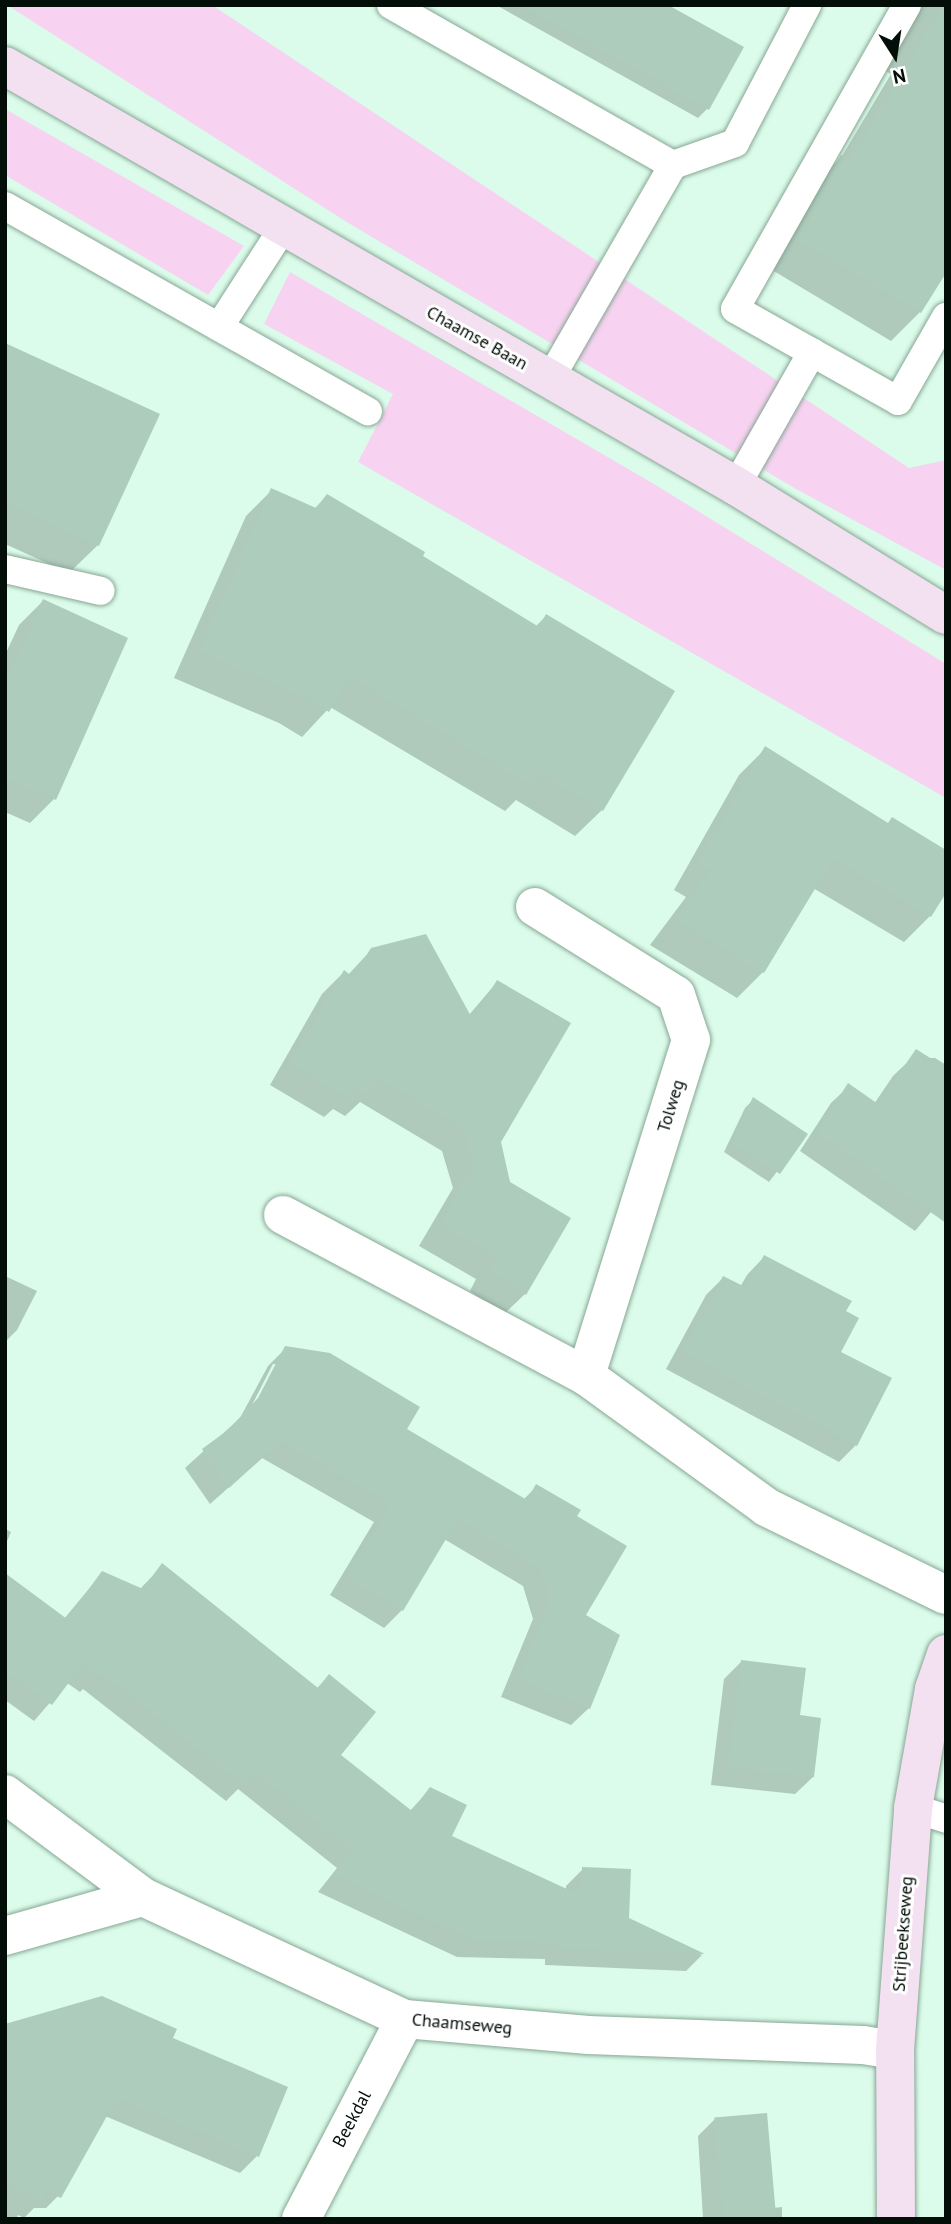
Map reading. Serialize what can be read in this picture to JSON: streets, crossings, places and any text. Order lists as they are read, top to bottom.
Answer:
{
  "streets": {
    "main road": ["Chaamse Baan", "Strijbeekseweg"],
    "street": ["Tolweg", "Chaamseweg", "Beekdal"]
  },
  "crossings": [
    ["Strijbeekseweg", "Chaamseweg"],
    ["Chaamseweg", "Beekdal"]
  ],
  "north": "bottom"
}
